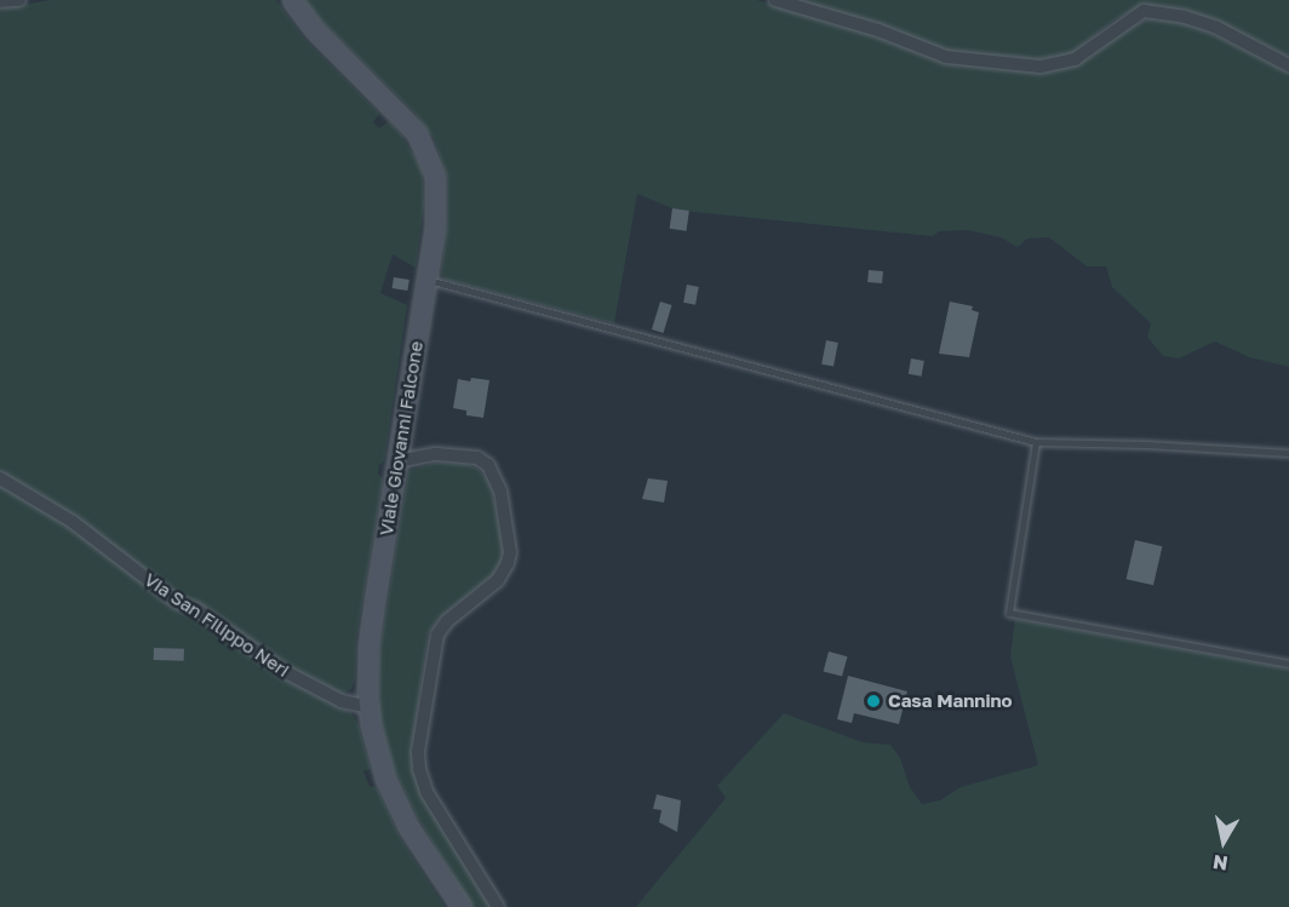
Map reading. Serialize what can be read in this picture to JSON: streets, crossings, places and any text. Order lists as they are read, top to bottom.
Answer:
{
  "streets": {
    "street": ["Viale Giovanni Falcone", "Via San Filippo Neri"]
  },
  "crossings": [
    ["Viale Giovanni Falcone", "Via San Filippo Neri"]
  ],
  "places": ["Casa Mannino"],
  "north": "bottom"
}
